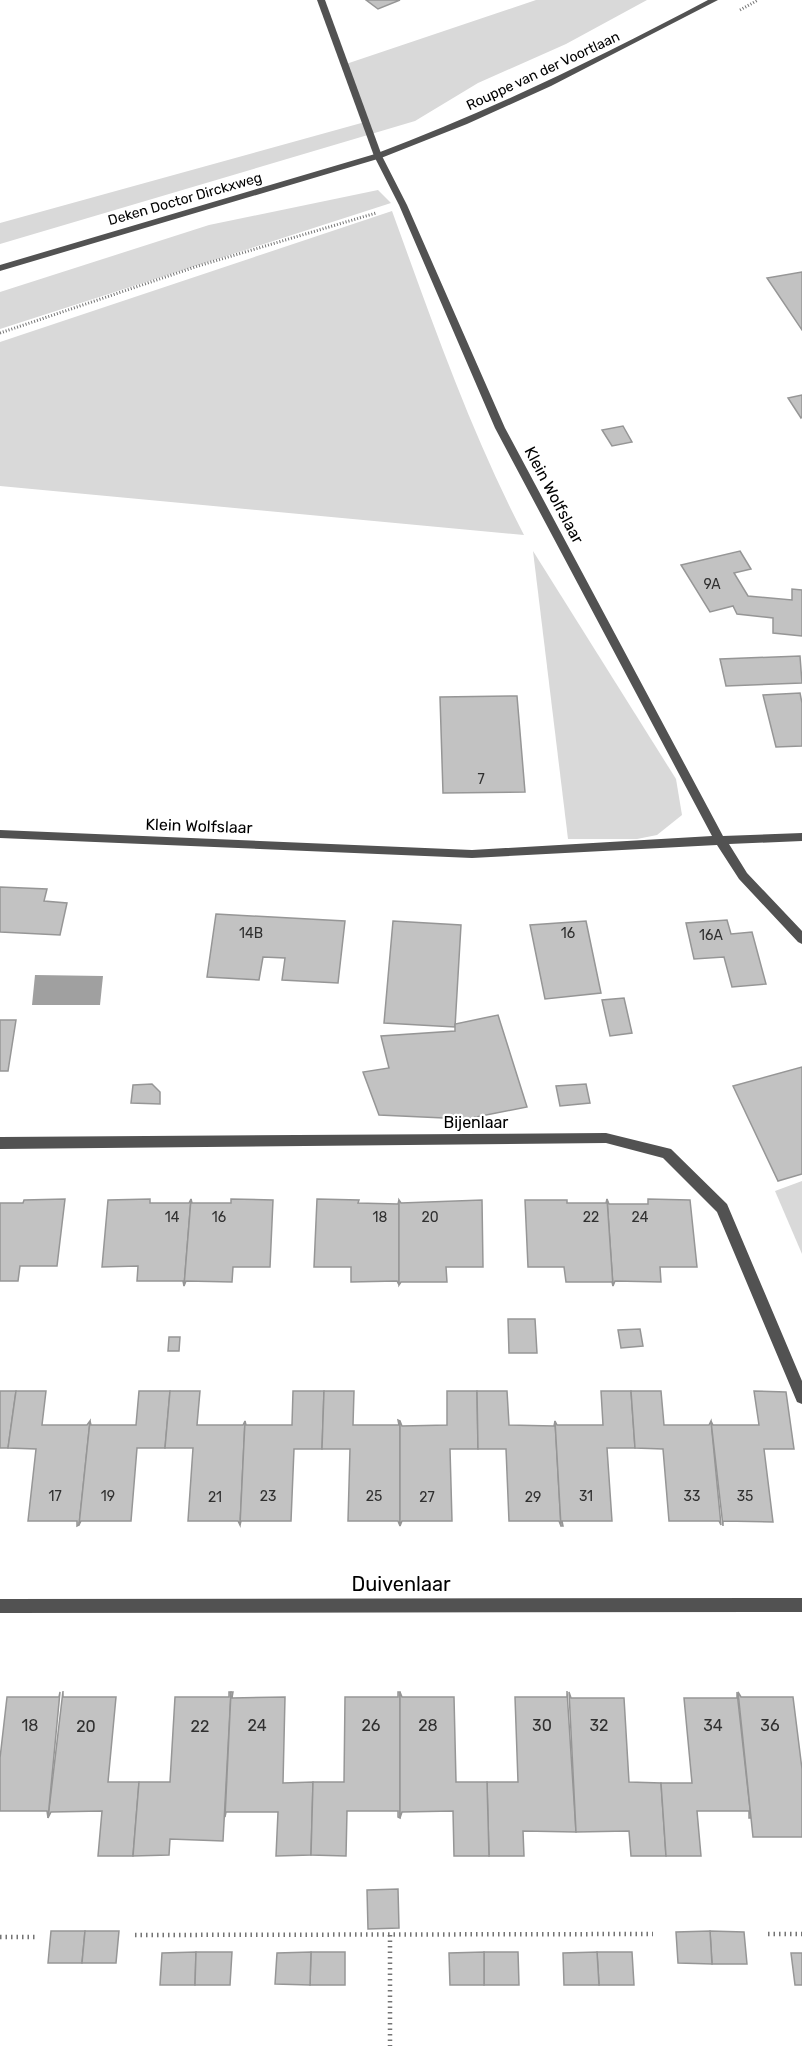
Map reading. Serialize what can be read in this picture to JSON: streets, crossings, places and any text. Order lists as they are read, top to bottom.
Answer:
{
  "streets": {
    "street": [
      "Rouppe van der Voortlaan",
      "Deken Doctor Dirckxweg",
      "Klein Wolfslaar",
      "Bijenlaar",
      "Duivenlaar"
    ]
  },
  "crossings": [
    ["Rouppe van der Voortlaan", "Deken Doctor Dirckxweg"],
    ["Rouppe van der Voortlaan", "Klein Wolfslaar"],
    ["Deken Doctor Dirckxweg", "Klein Wolfslaar"]
  ],
  "house_numbers": [
    "9A",
    "7",
    "14B",
    "16",
    "16A",
    "14",
    "16",
    "18",
    "20",
    "22",
    "24",
    "17",
    "19",
    "23",
    "25",
    "31",
    "33",
    "35",
    "21",
    "27",
    "29",
    "18",
    "24",
    "26",
    "28",
    "30",
    "32",
    "34",
    "36",
    "20",
    "22"
  ]
}
